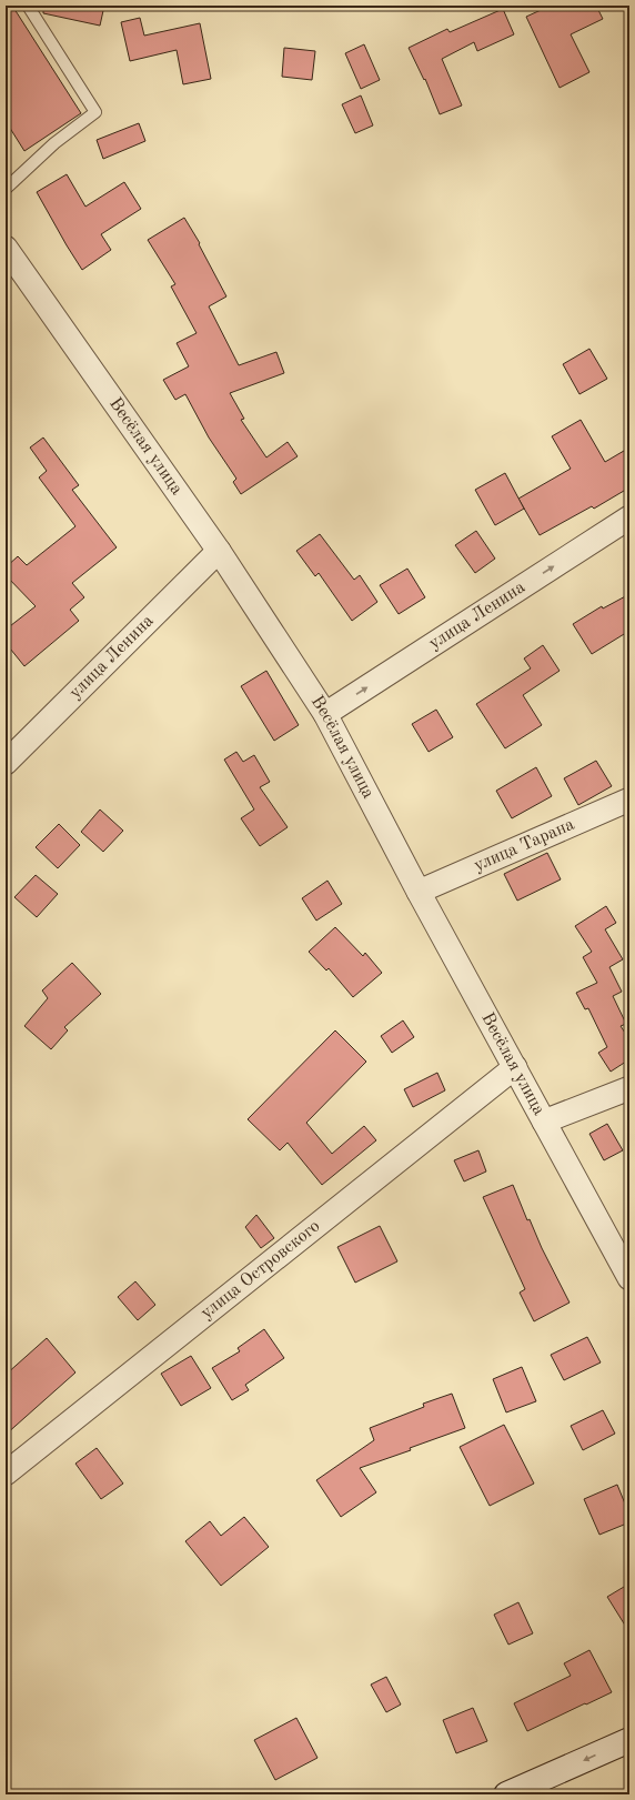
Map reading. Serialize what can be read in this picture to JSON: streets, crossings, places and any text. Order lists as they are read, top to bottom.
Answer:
{
  "streets": {
    "street": [
      "Весёлая улица",
      "улица Ленина",
      "улица Тарана",
      "улица Островского"
    ]
  },
  "crossings": [
    ["Весёлая улица", "улица Ленина"],
    ["Весёлая улица", "улица Тарана"],
    ["Весёлая улица", "улица Островского"]
  ],
  "one_way": ["улица Ленина"]
}
